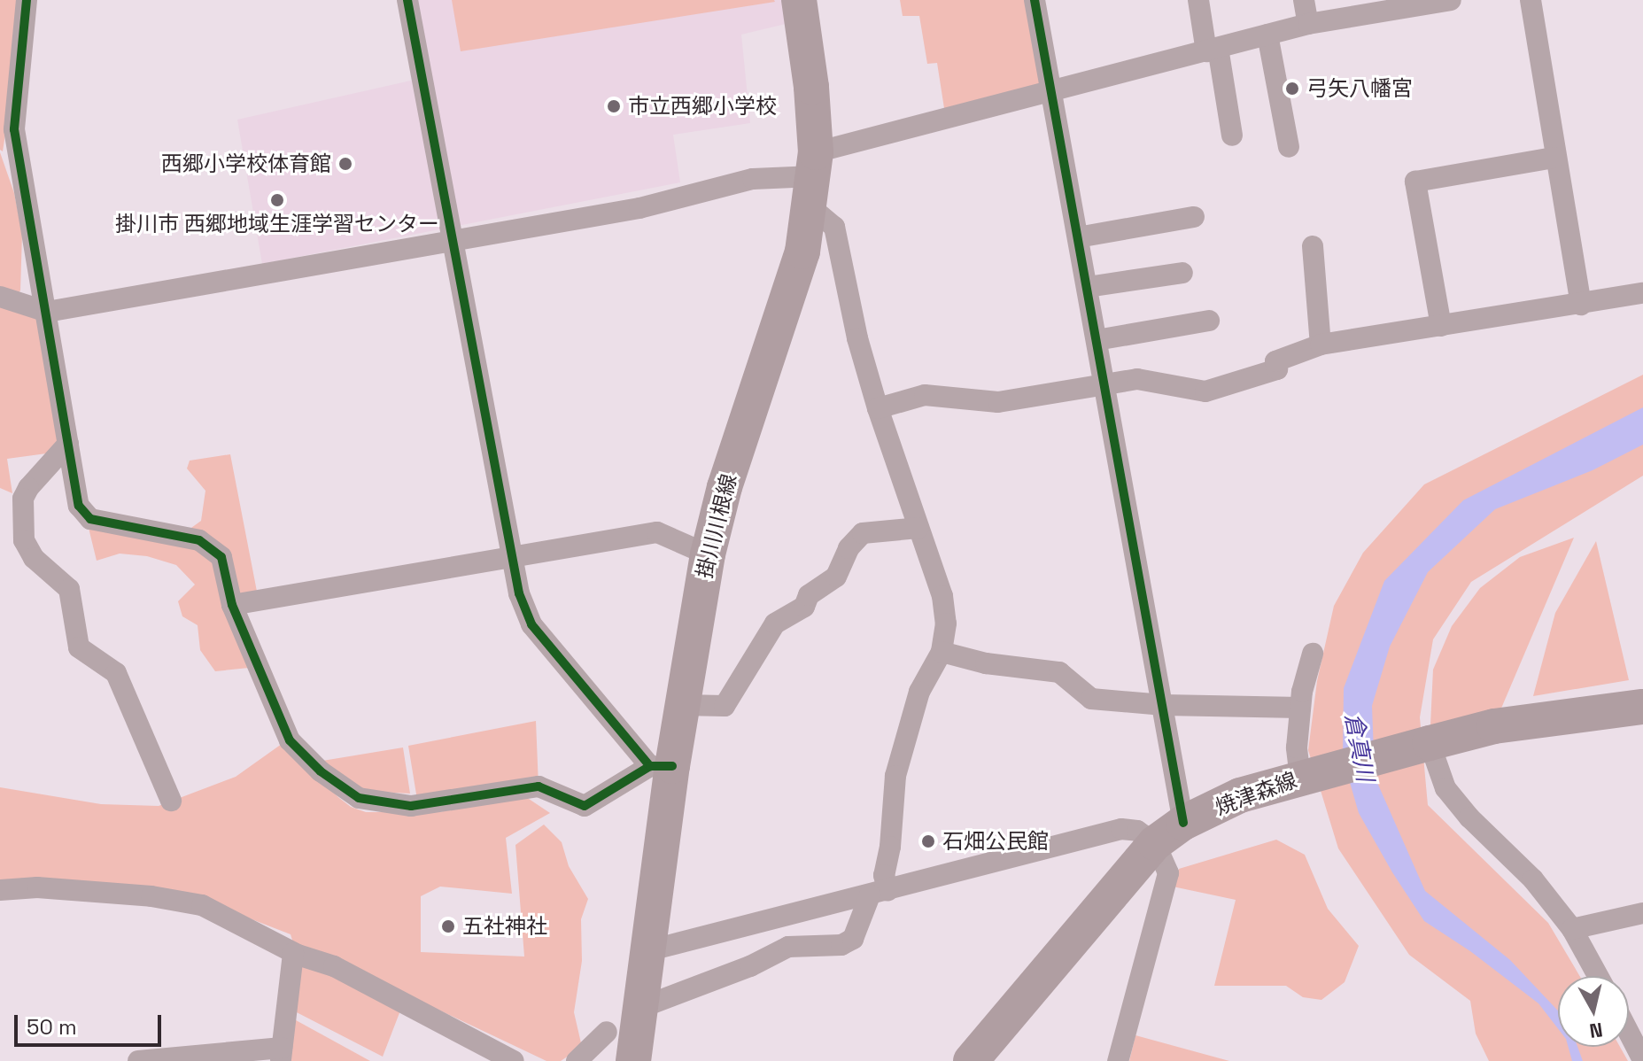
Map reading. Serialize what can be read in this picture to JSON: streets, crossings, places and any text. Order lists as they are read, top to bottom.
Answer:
{
  "streets": {
    "main road": ["掛川川根線", "焼津森線"]
  },
  "water": ["倉真川"],
  "places": [
    "弓矢八幡宮",
    "市立西郷小学校",
    "西郷小学校体育館",
    "掛川市 西郷地域生涯学習センター",
    "石畑公民館",
    "五社神社"
  ],
  "scale_bar": "50 m",
  "north": "bottom"
}
